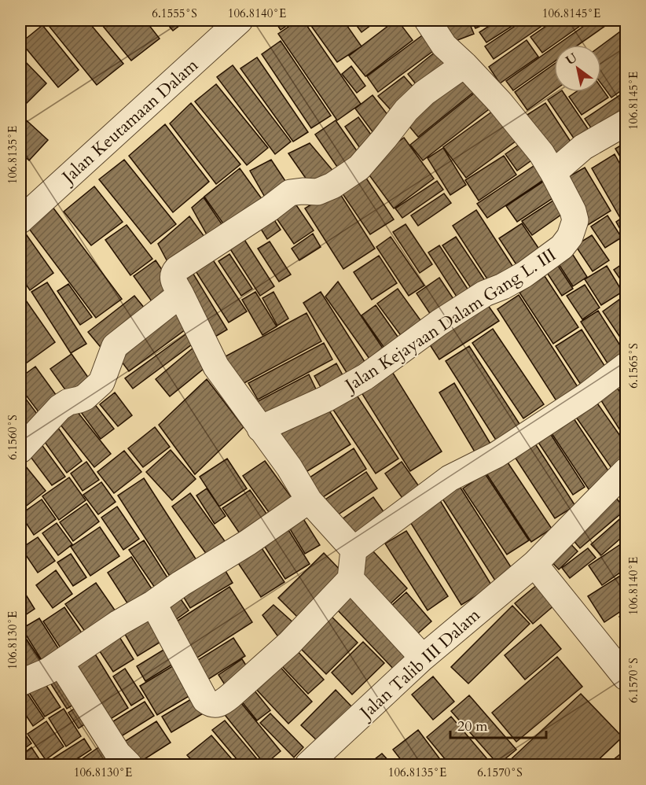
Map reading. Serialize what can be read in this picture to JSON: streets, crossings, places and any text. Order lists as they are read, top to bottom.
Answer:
{
  "streets": {
    "street": ["Jalan Keutamaan Dalam", "Jalan Kejayaan Dalam Gang L. III", "Jalan Talib III Dalam"]
  },
  "scale_bar": "20 m",
  "north": "top left",
  "coordinates": [
    "6.1555°S",
    "106.8140°E",
    "106.8145°E",
    "106.8135°E",
    "6.1565°S",
    "6.1560°S",
    "106.8130°E",
    "6.1570°S"
  ]
}
